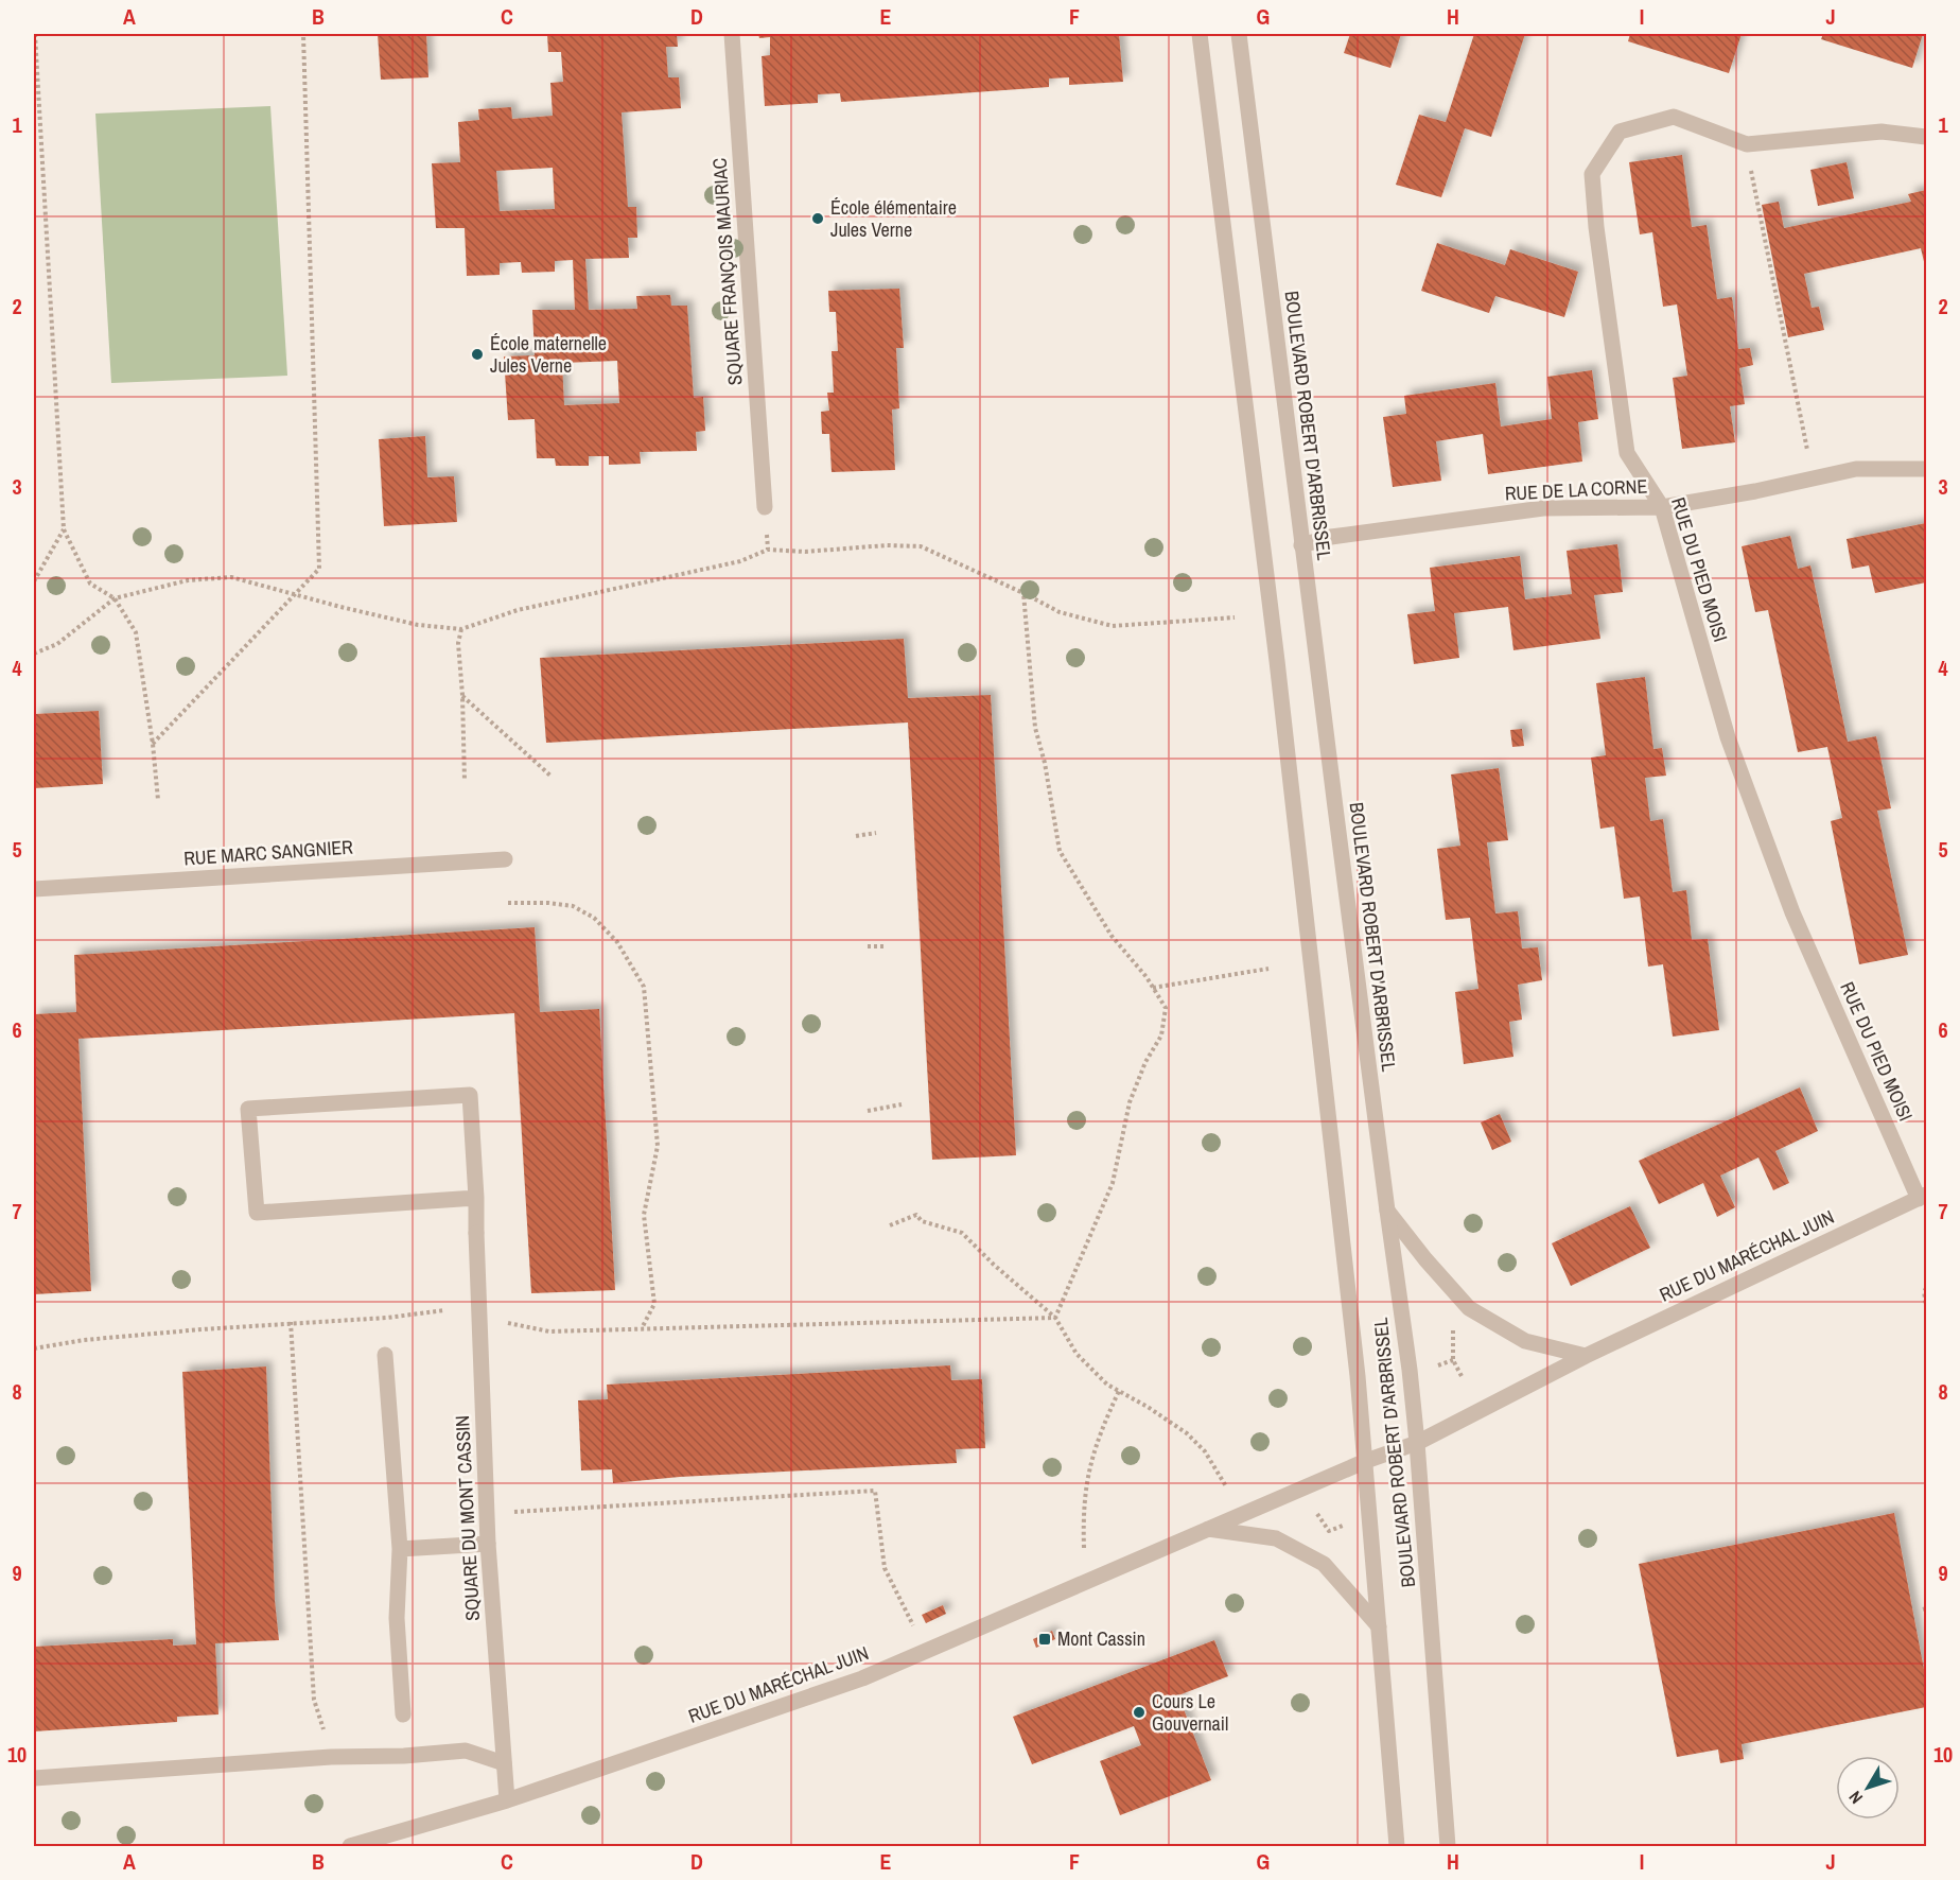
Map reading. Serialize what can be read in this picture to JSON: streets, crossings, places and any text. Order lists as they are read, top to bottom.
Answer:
{
  "streets": {
    "street": [
      "SQUARE FRANÇOIS MAURIAC",
      "BOULEVARD ROBERT D'ARBRISSEL",
      "RUE DE LA CORNE",
      "RUE DU PIED MOISI",
      "RUE MARC SANGNIER",
      "RUE DU MARÉCHAL JUIN",
      "SQUARE DU MONT CASSIN"
    ]
  },
  "crossings": [
    ["BOULEVARD ROBERT D'ARBRISSEL", "RUE DE LA CORNE"],
    ["BOULEVARD ROBERT D'ARBRISSEL", "RUE DU MARÉCHAL JUIN"],
    ["RUE DE LA CORNE", "RUE DU PIED MOISI"],
    ["RUE DU PIED MOISI", "RUE DU MARÉCHAL JUIN"],
    ["RUE DU MARÉCHAL JUIN", "SQUARE DU MONT CASSIN"]
  ],
  "places": {
    "other": ["École élémentaire Jules Verne", "École maternelle Jules Verne", "Cours Le Gouvernail"],
    "transit": ["Mont Cassin"]
  },
  "north": "bottom left",
  "grid": {
    "columns": [
      "A",
      "B",
      "C",
      "D",
      "E",
      "F",
      "G",
      "H",
      "I",
      "J"
    ],
    "rows": [
      "1",
      "2",
      "3",
      "4",
      "5",
      "6",
      "7",
      "8",
      "9",
      "10"
    ]
  }
}
